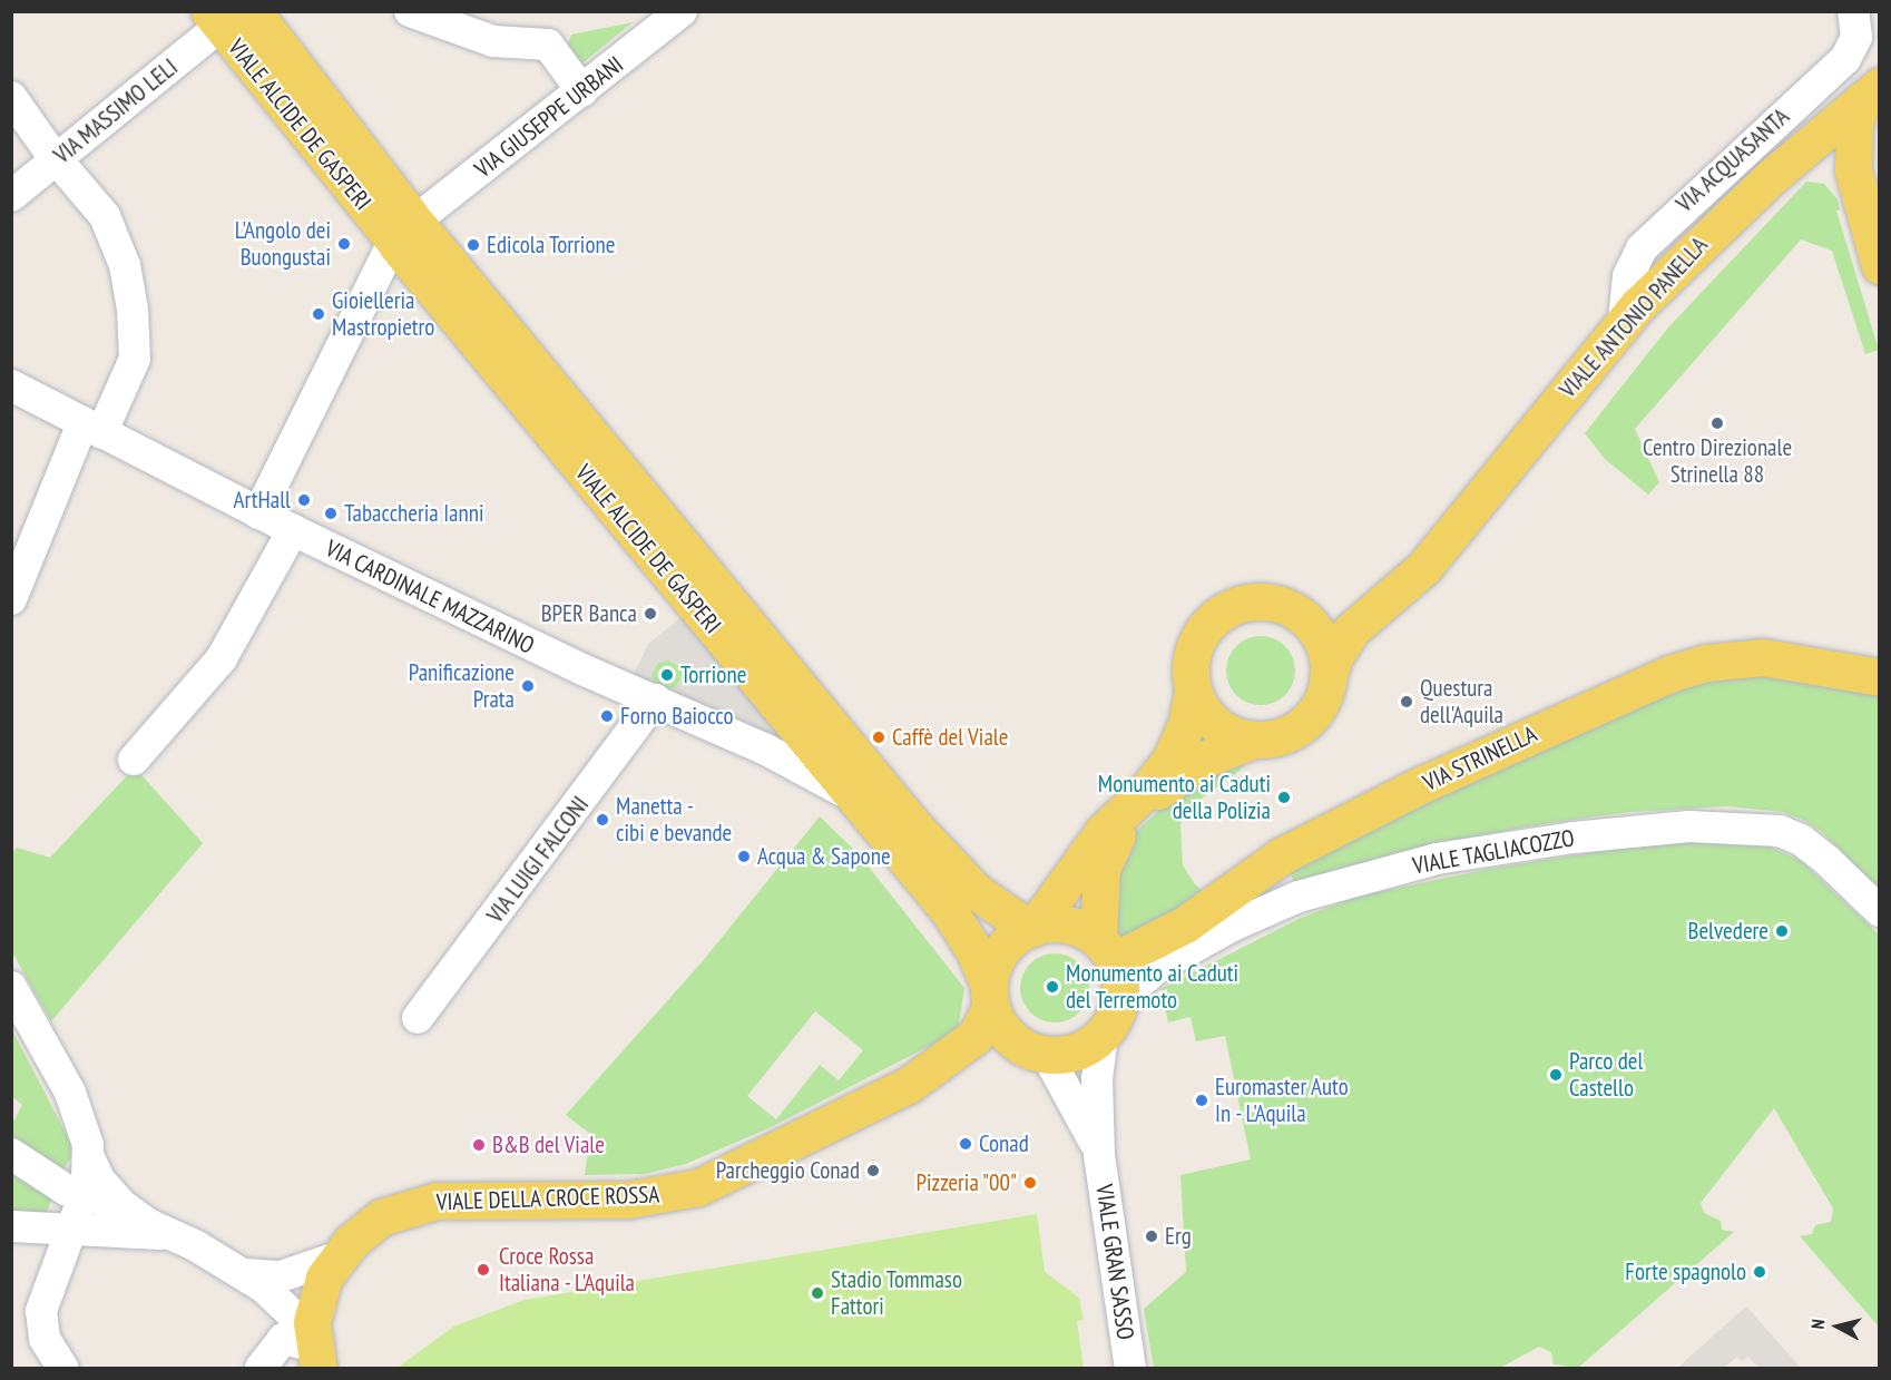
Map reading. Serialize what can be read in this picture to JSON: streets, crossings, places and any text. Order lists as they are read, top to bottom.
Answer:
{
  "streets": {
    "main road": [
      "VIALE ALCIDE DE GASPERI",
      "VIALE ANTONIO PANELLA",
      "VIA STRINELLA",
      "VIALE DELLA CROCE ROSSA"
    ],
    "street": [
      "VIA MASSIMO LELI",
      "VIA GIUSEPPE URBANI",
      "VIA ACQUASANTA",
      "VIA CARDINALE MAZZARINO",
      "VIALE TAGLIACOZZO",
      "VIA LUIGI FALCONI",
      "VIALE GRAN SASSO"
    ]
  },
  "crossings": [
    ["VIA MASSIMO LELI", "VIALE ALCIDE DE GASPERI"],
    ["VIA GIUSEPPE URBANI", "VIALE ALCIDE DE GASPERI"],
    ["VIA GIUSEPPE URBANI", "VIA CARDINALE MAZZARINO"],
    ["VIALE ALCIDE DE GASPERI", "VIA CARDINALE MAZZARINO"],
    ["VIALE ALCIDE DE GASPERI", "VIA STRINELLA"],
    ["VIALE ALCIDE DE GASPERI", "VIALE TAGLIACOZZO"],
    ["VIALE ALCIDE DE GASPERI", "VIALE DELLA CROCE ROSSA"],
    ["VIALE ALCIDE DE GASPERI", "VIALE GRAN SASSO"],
    ["VIA ACQUASANTA", "VIALE ANTONIO PANELLA"],
    ["VIA CARDINALE MAZZARINO", "VIA LUIGI FALCONI"],
    ["VIA STRINELLA", "VIALE TAGLIACOZZO"],
    ["VIA STRINELLA", "VIALE DELLA CROCE ROSSA"],
    ["VIA STRINELLA", "VIALE GRAN SASSO"],
    ["VIALE TAGLIACOZZO", "VIALE DELLA CROCE ROSSA"],
    ["VIALE TAGLIACOZZO", "VIALE GRAN SASSO"],
    ["VIALE DELLA CROCE ROSSA", "VIALE GRAN SASSO"]
  ],
  "places": [
    "L'Angolo dei Buongustai",
    "Edicola Torrione",
    "Gioielleria Mastropietro",
    "Centro Direzionale Strinella 88",
    "ArtHall",
    "Tabaccheria Ianni",
    "BPER Banca",
    "Torrione",
    "Panificazione Prata",
    "Questura dell'Aquila",
    "Forno Baiocco",
    "Caffè del Viale",
    "Monumento ai Caduti della Polizia",
    "Manetta - cibi e bevande",
    "Acqua & Sapone",
    "Belvedere",
    "Monumento ai Caduti del Terremoto",
    "Parco del Castello",
    "Euromaster Auto In - L'Aquila",
    "Conad",
    "B&B del Viale",
    "Parcheggio Conad",
    "Pizzeria \"00\"",
    "Erg",
    "Croce Rossa Italiana - L'Aquila",
    "Forte spagnolo",
    "Stadio Tommaso Fattori"
  ],
  "north": "left"
}
